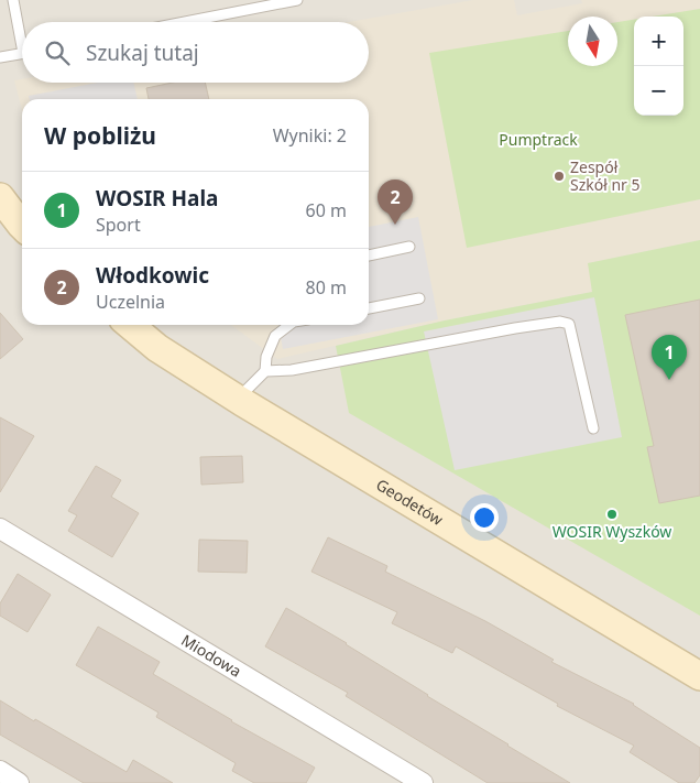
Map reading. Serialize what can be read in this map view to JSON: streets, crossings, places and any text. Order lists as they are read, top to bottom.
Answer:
{
  "streets": {
    "street": ["Geodetów", "Miodowa"]
  },
  "parks": ["Pumptrack"],
  "places": ["Zespół Szkół nr 5", "WOSIR Wyszków"],
  "north": "bottom",
  "page": {
    "map_buttons": ["+", "−"],
    "search": "Szukaj tutaj",
    "heading": ["W pobliżu", "Wyniki: 2"],
    "list": [
      {
        "mark": "1",
        "name": "WOSIR Hala",
        "note": "Sport",
        "value": "60 m"
      },
      {
        "mark": "2",
        "name": "Włodkowic",
        "note": "Uczelnia",
        "value": "80 m"
      }
    ],
    "pins": ["2", "1"]
  }
}
